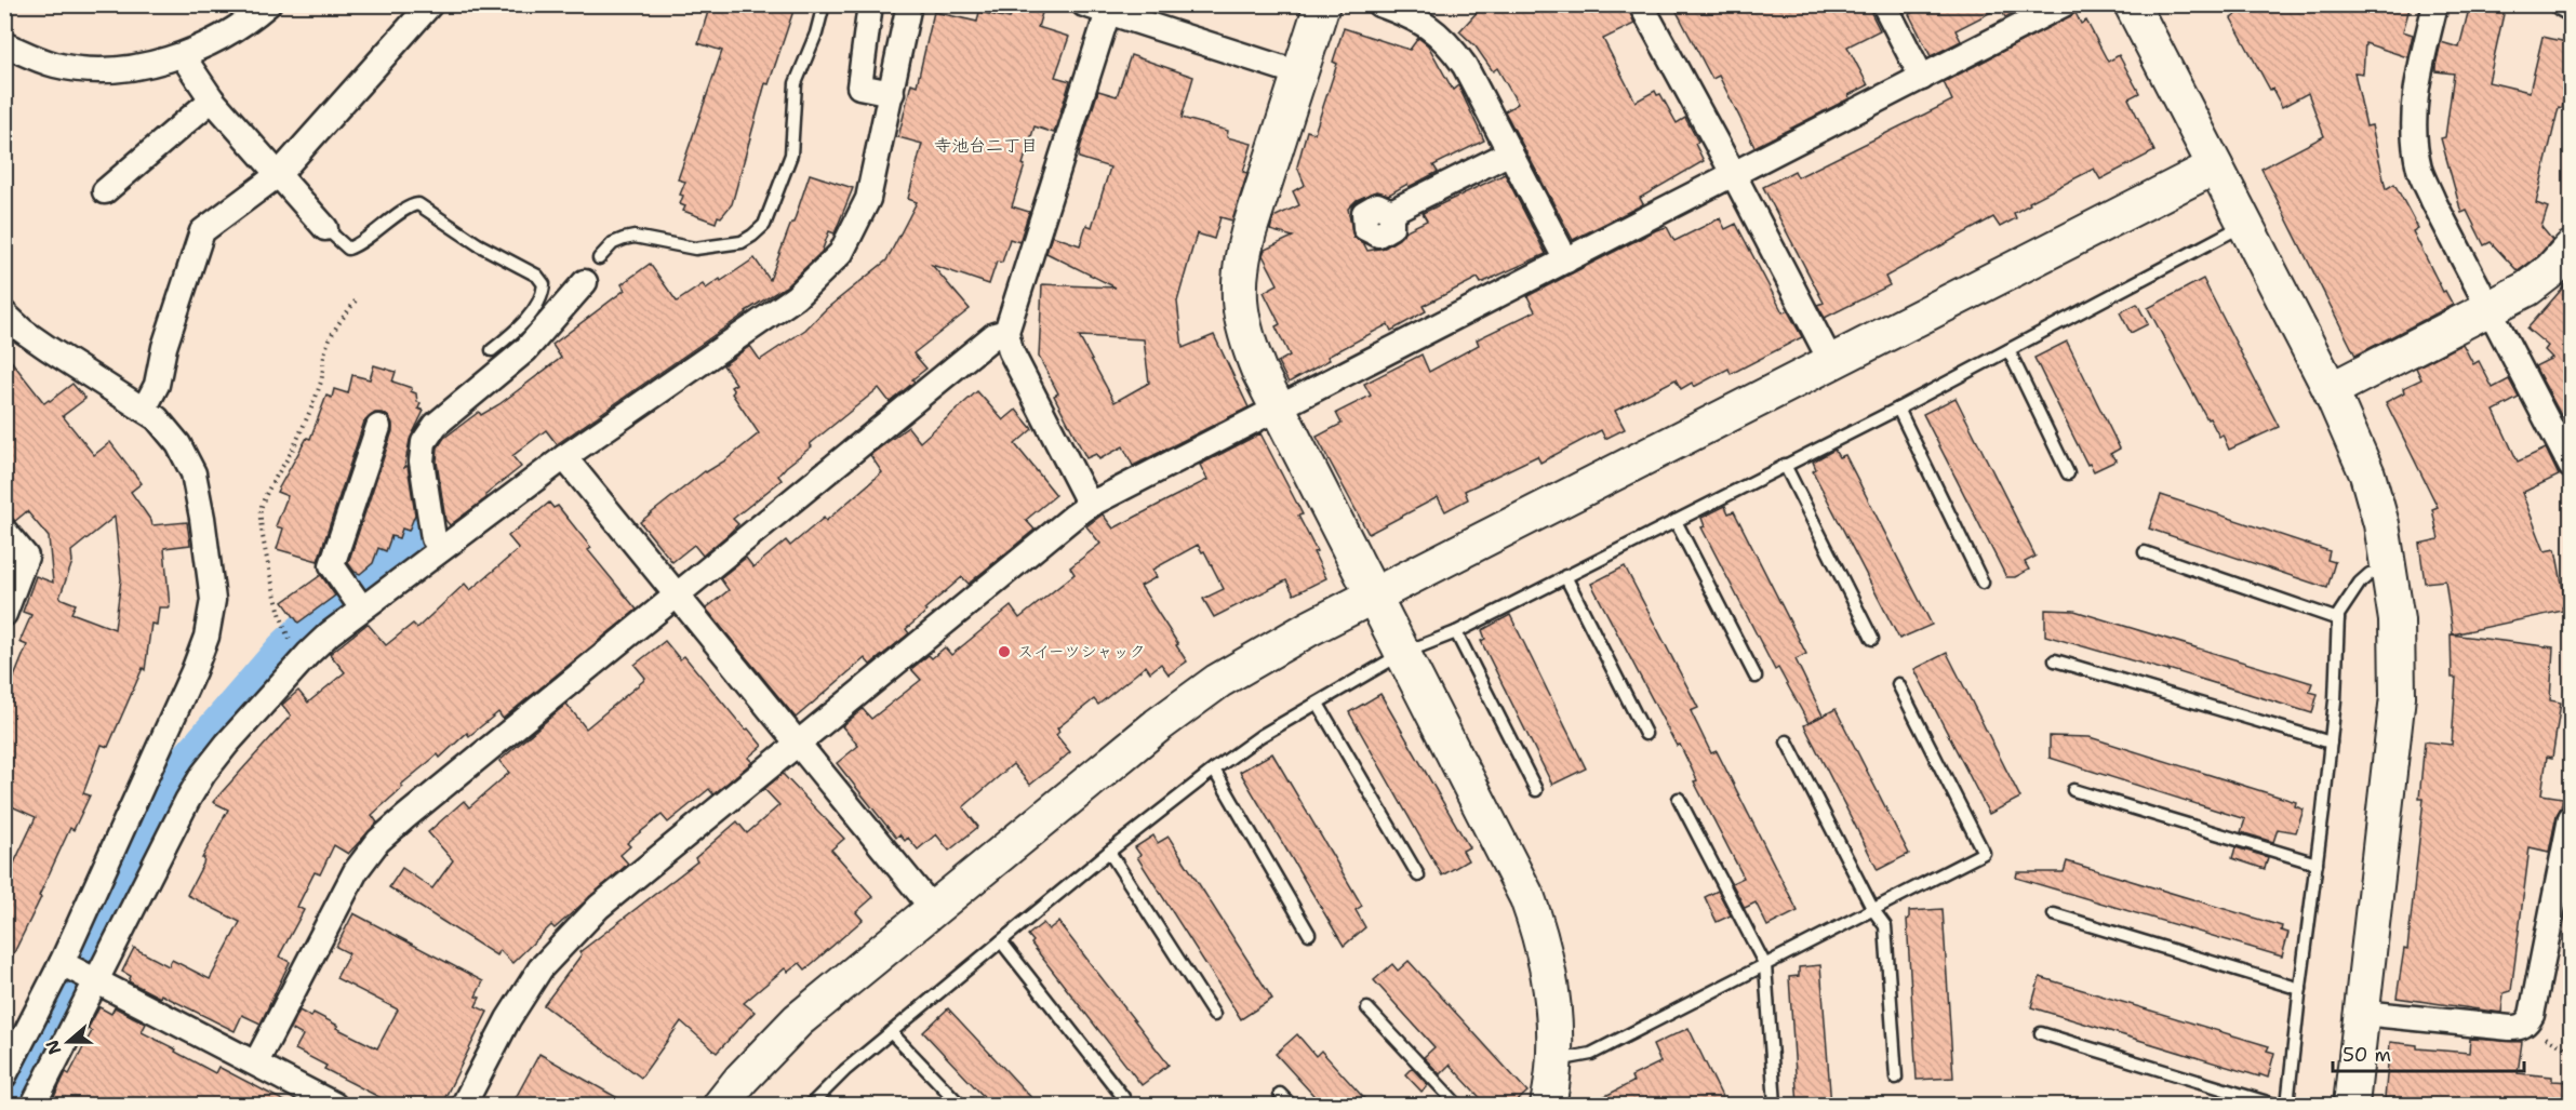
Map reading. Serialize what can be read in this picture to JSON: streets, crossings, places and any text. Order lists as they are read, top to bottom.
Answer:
{
  "districts": ["寺池台二丁目"],
  "places": ["スイーツシャック"],
  "scale_bar": "50 m",
  "north": "left"
}
